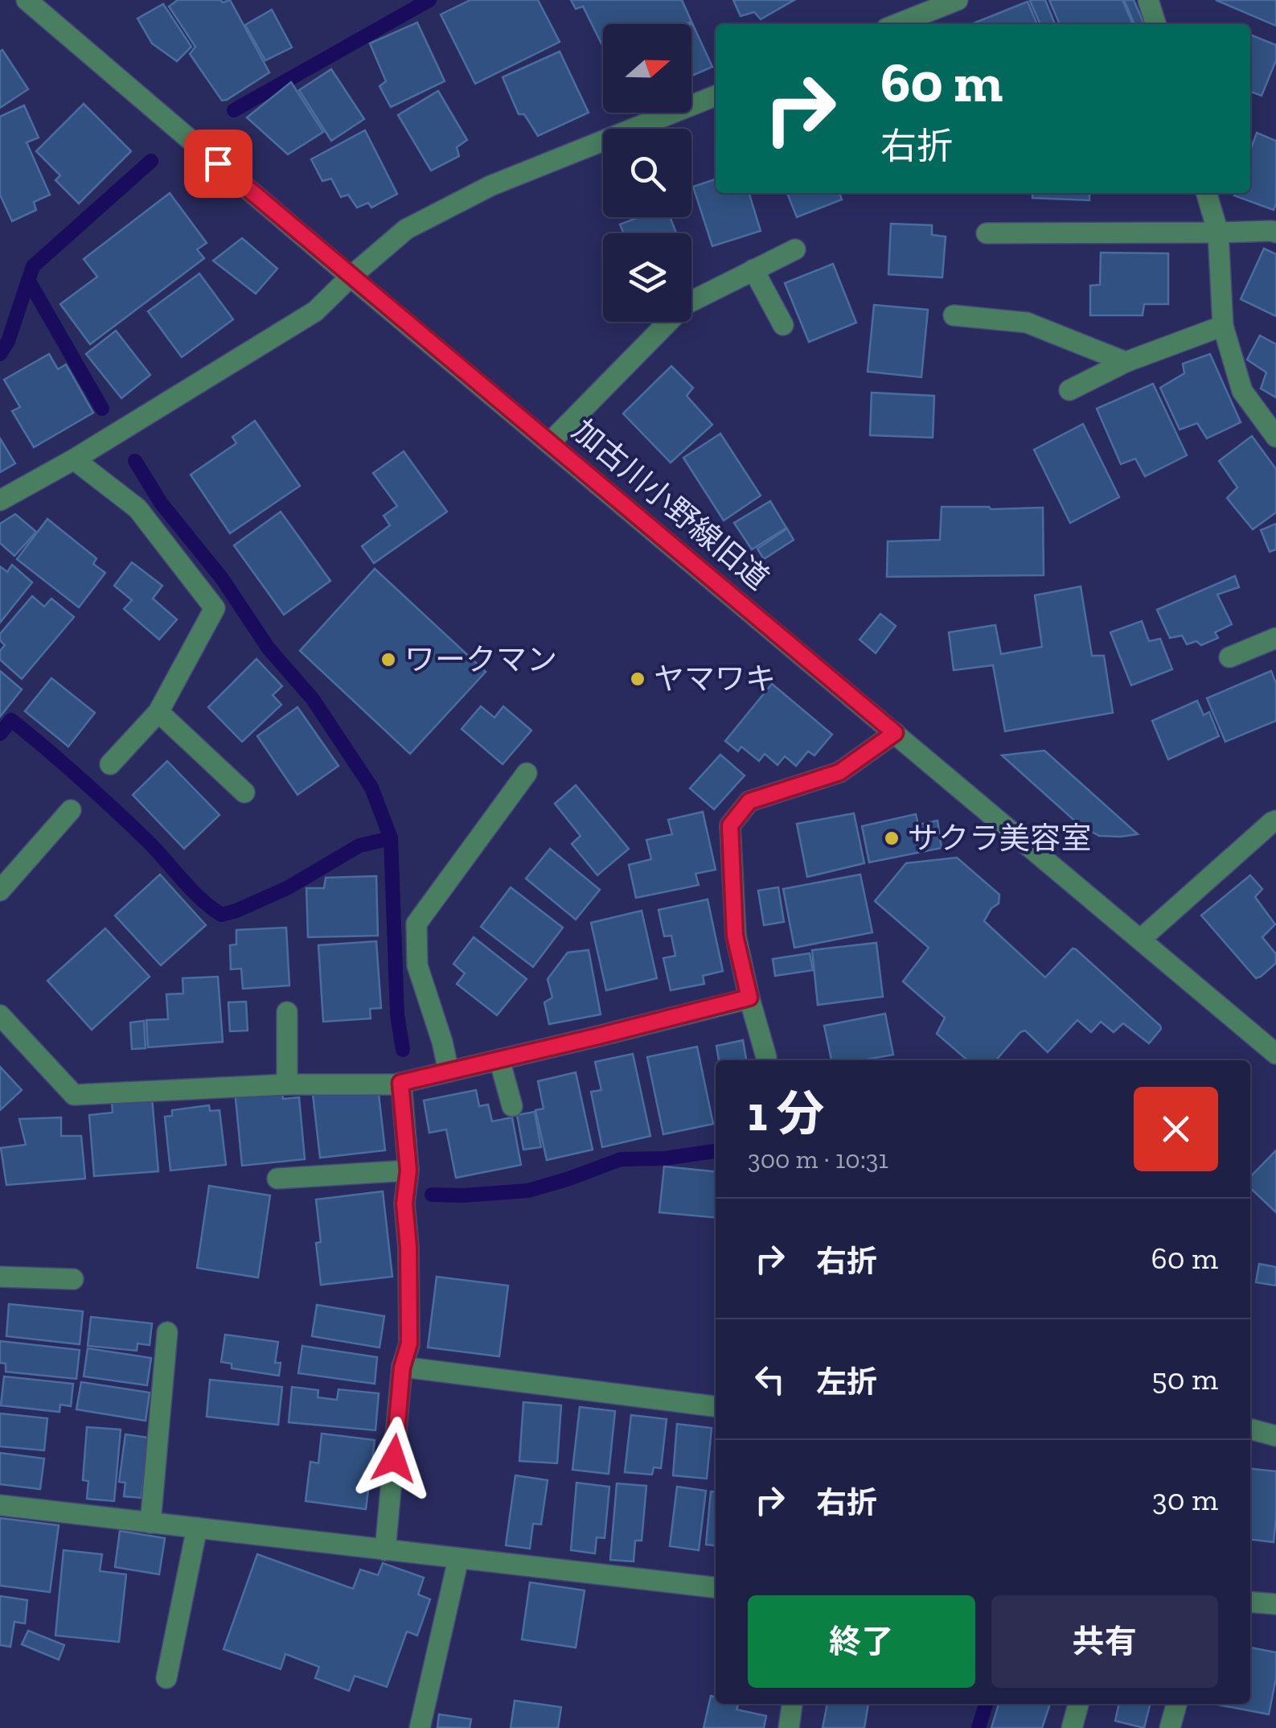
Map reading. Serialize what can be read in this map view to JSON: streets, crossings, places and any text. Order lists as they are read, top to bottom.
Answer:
{
  "streets": {
    "street": ["加古川小野線旧道"]
  },
  "places": ["ワークマン", "ヤマワキ", "サクラ美容室"],
  "north": "right",
  "page": {
    "turn": ["60 m", "右折"],
    "heading": ["1 分", "300 m · 10:31"],
    "list": [
      {
        "name": "右折",
        "value": "60 m"
      },
      {
        "name": "左折",
        "value": "50 m"
      },
      {
        "name": "右折",
        "value": "30 m"
      }
    ],
    "buttons": ["終了", "共有"]
  }
}
